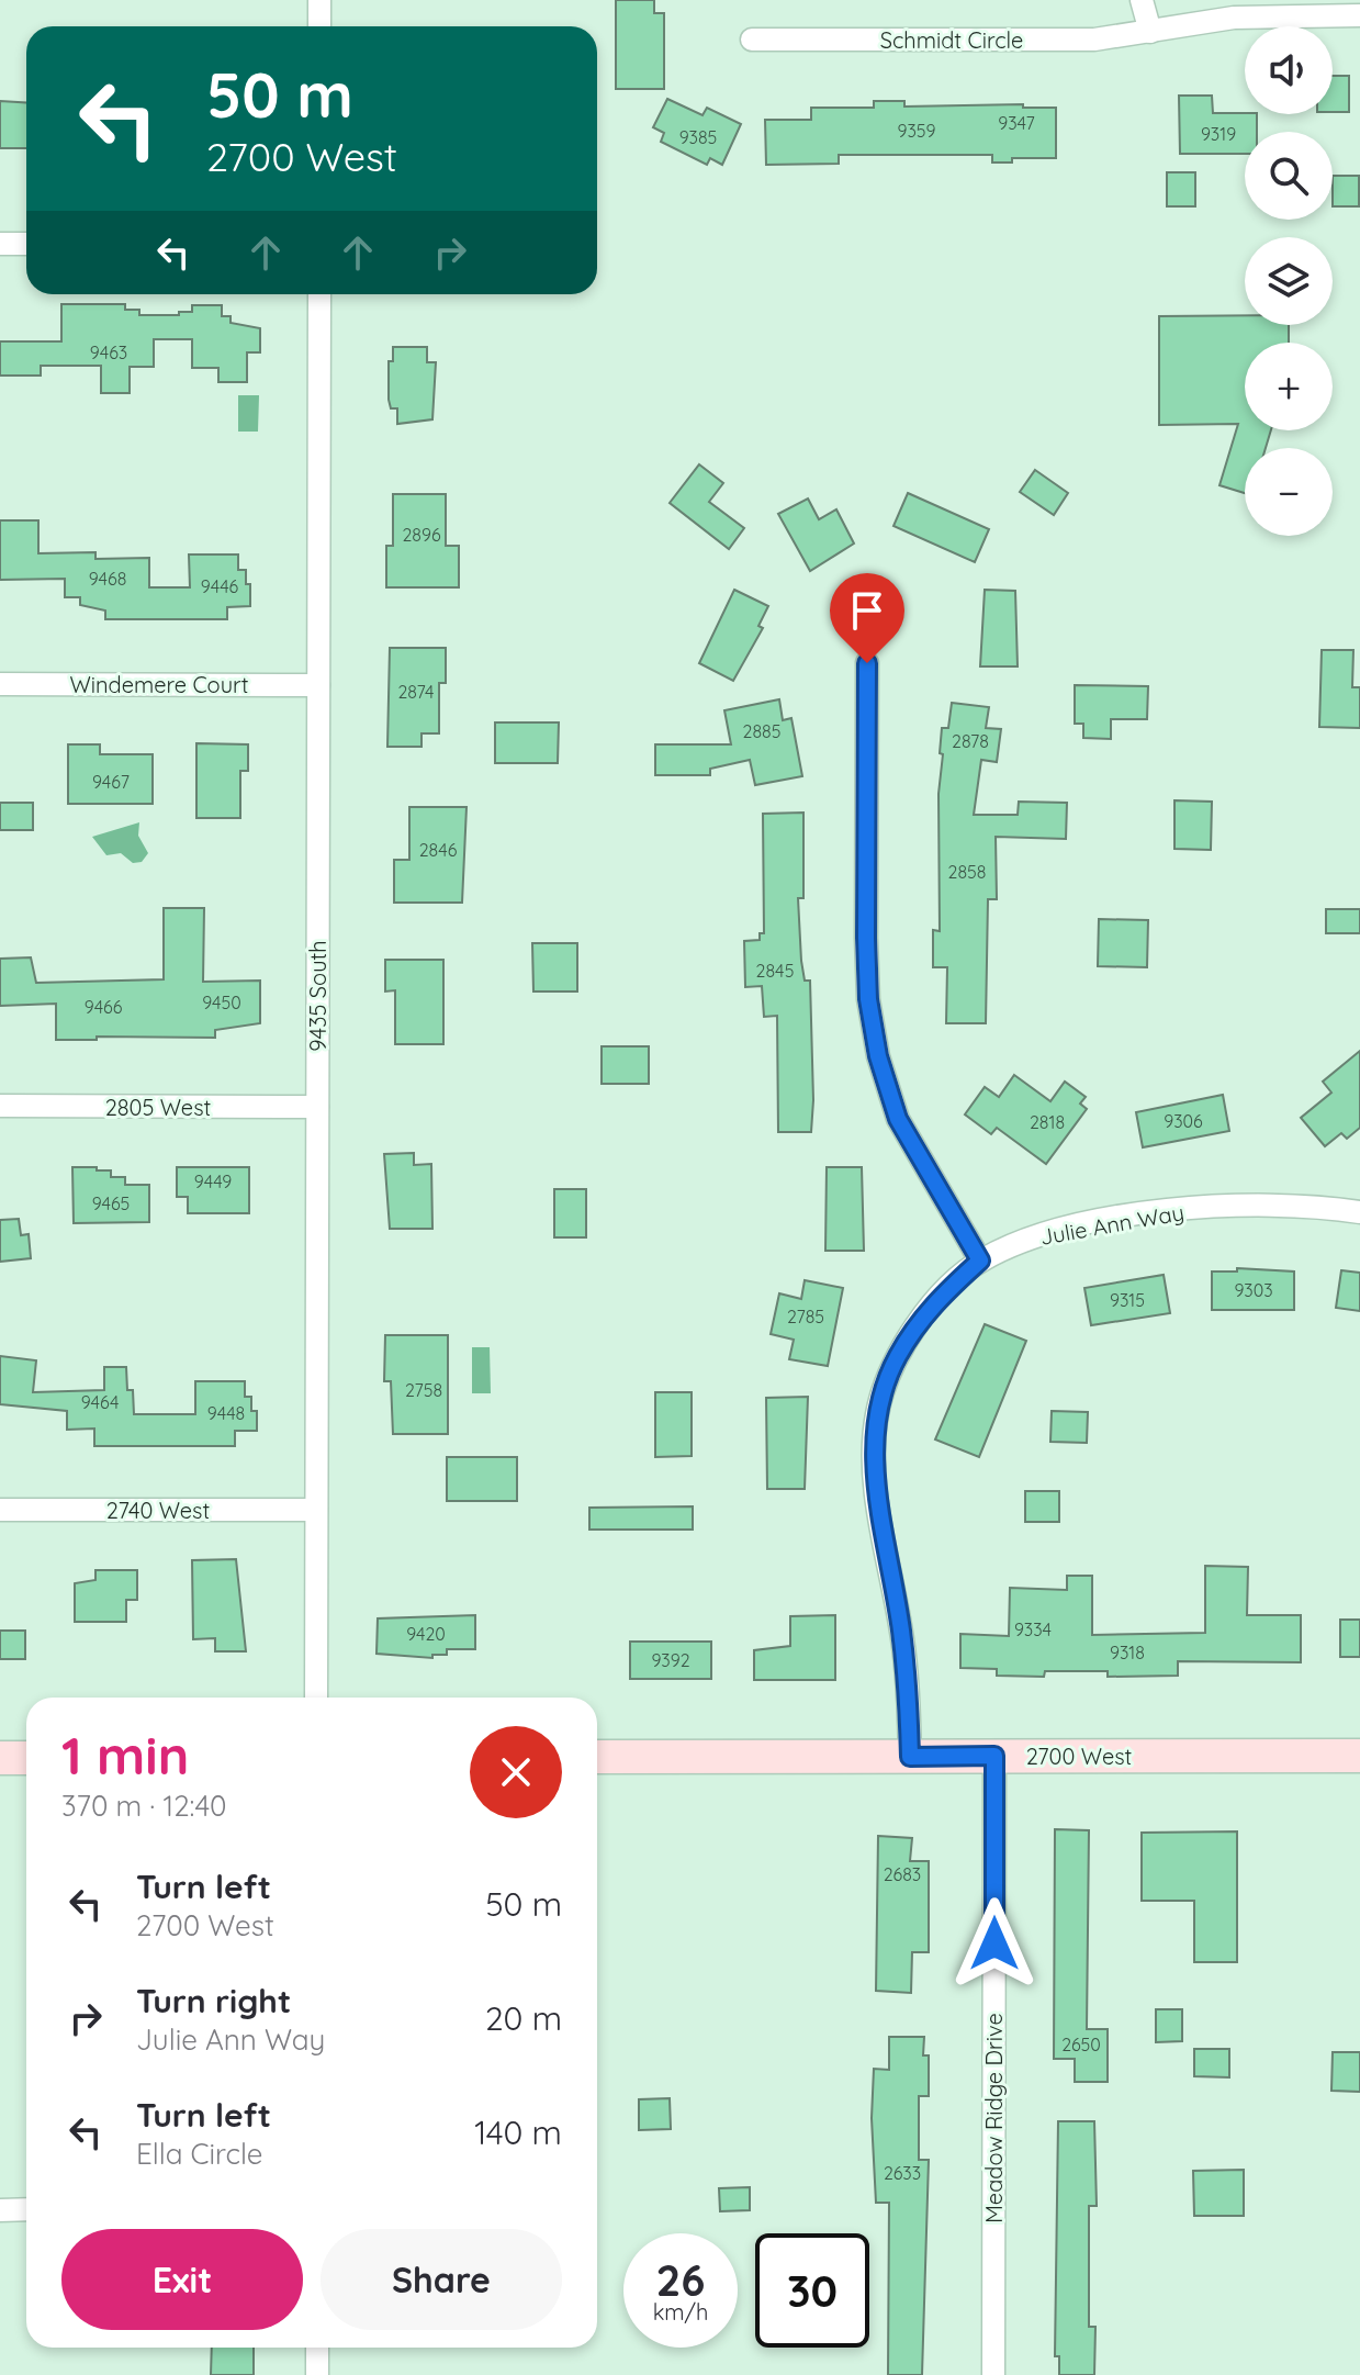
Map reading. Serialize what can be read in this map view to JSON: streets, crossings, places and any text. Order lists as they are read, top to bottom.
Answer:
{
  "streets": {
    "main road": ["2700 West"],
    "street": [
      "Schmidt Circle",
      "Windemere Court",
      "9435 South",
      "2805 West",
      "Julie Ann Way",
      "2740 West",
      "Meadow Ridge Drive"
    ]
  },
  "crossings": [
    ["Windemere Court", "9435 South"],
    ["9435 South", "2805 West"],
    ["9435 South", "2740 West"],
    ["Julie Ann Way", "2700 West"],
    ["2700 West", "Meadow Ridge Drive"]
  ],
  "house_numbers": [
    "9347",
    "9359",
    "9319",
    "9385",
    "9463",
    "2896",
    "9468",
    "9446",
    "2874",
    "2885",
    "2878",
    "9467",
    "2846",
    "2858",
    "2845",
    "9450",
    "9466",
    "9306",
    "2818",
    "9449",
    "9465",
    "9303",
    "9315",
    "2785",
    "2758",
    "9464",
    "9448",
    "9334",
    "9420",
    "9318",
    "9392",
    "2683",
    "2650",
    "2633"
  ],
  "page": {
    "map_buttons": ["+", "−"],
    "turn": ["50 m", "2700 West"],
    "heading": ["1 min", "370 m · 12:40"],
    "list": [
      {
        "name": "Turn left",
        "note": "2700 West",
        "value": "50 m"
      },
      {
        "name": "Turn right",
        "note": "Julie Ann Way",
        "value": "20 m"
      },
      {
        "name": "Turn left",
        "note": "Ella Circle",
        "value": "140 m"
      }
    ],
    "buttons": ["Exit", "Share"],
    "speed": "26 km/h",
    "limit": "30"
  }
}
